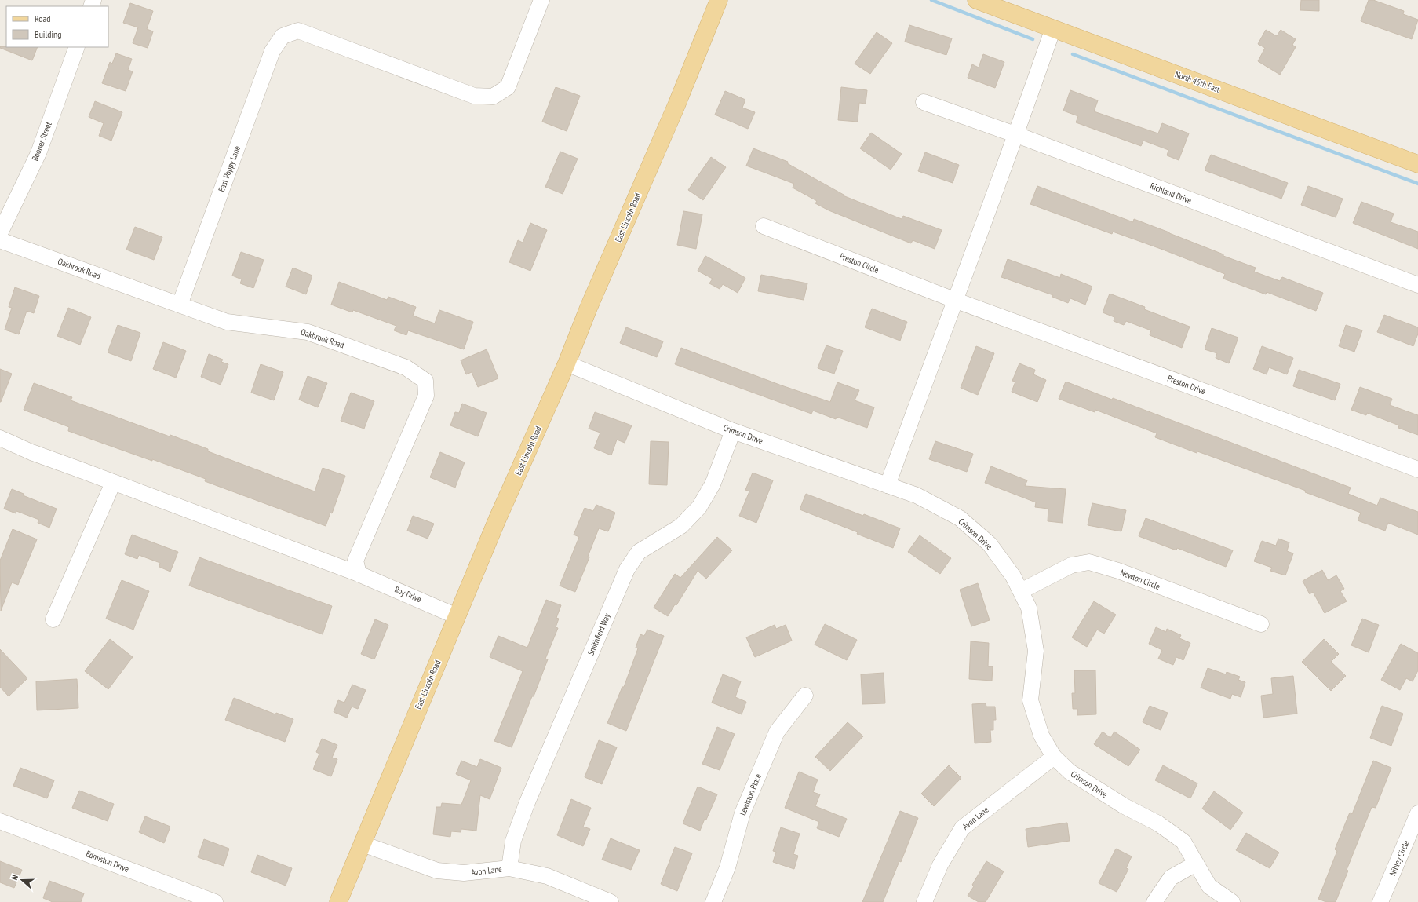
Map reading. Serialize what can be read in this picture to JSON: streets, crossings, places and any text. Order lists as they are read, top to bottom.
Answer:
{
  "streets": {
    "main road": ["North 45th East", "East Lincoln Road"],
    "street": [
      "Booner Street",
      "East Poppy Lane",
      "Richland Drive",
      "Preston Circle",
      "Oakbrook Road",
      "Preston Drive",
      "Crimson Drive",
      "Newton Circle",
      "Roy Drive",
      "Smithfield Way",
      "Lewiston Place",
      "Avon Lane",
      "Nibley Circle",
      "Edmiston Drive"
    ]
  },
  "crossings": [
    ["East Poppy Lane", "Oakbrook Road"],
    ["East Lincoln Road", "Crimson Drive"],
    ["East Lincoln Road", "Roy Drive"],
    ["East Lincoln Road", "Avon Lane"],
    ["Preston Circle", "Preston Drive"],
    ["Oakbrook Road", "Roy Drive"],
    ["Crimson Drive", "Newton Circle"],
    ["Crimson Drive", "Smithfield Way"],
    ["Crimson Drive", "Avon Lane"],
    ["Smithfield Way", "Avon Lane"]
  ],
  "legend": ["Road", "Building"],
  "north": "left"
}
